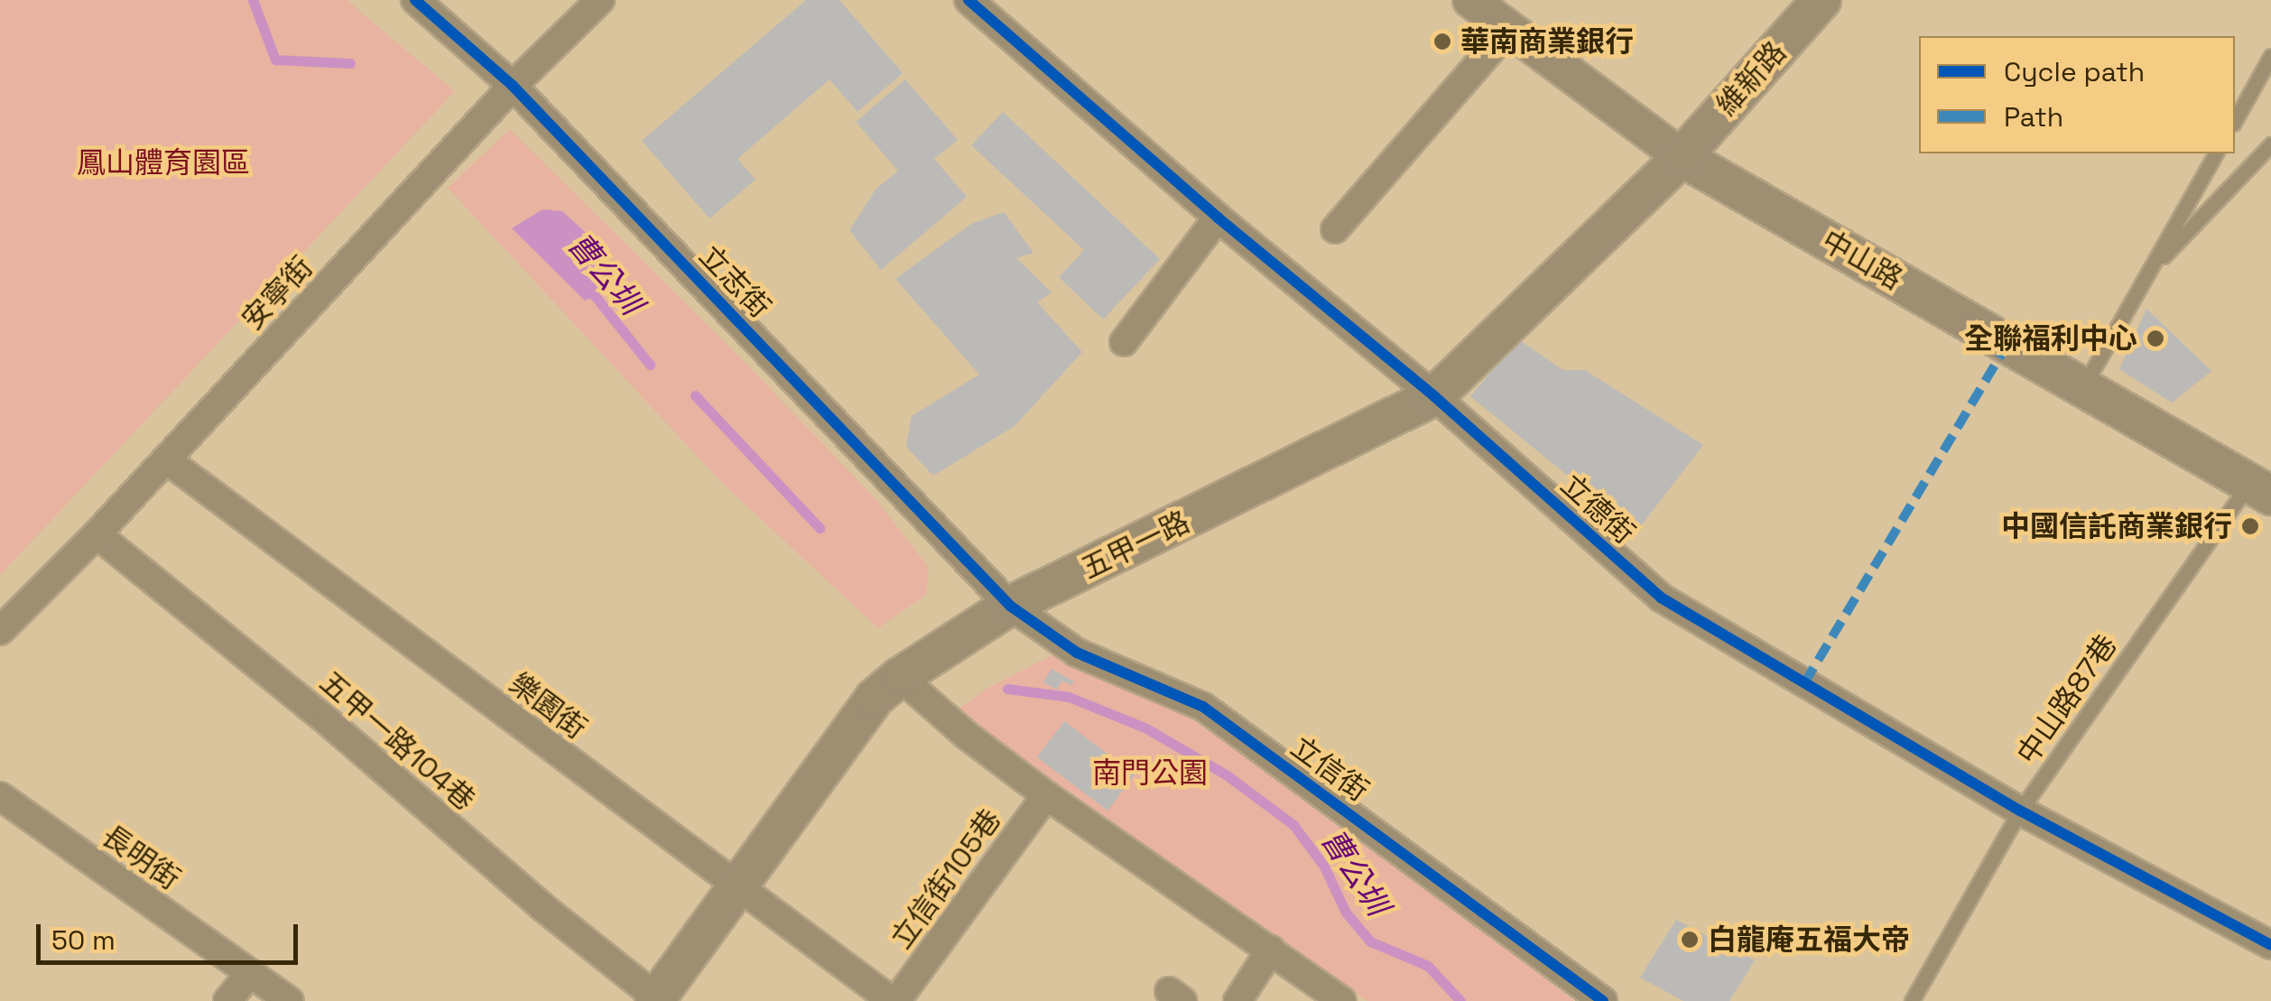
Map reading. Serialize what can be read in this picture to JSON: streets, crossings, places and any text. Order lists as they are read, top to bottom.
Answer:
{
  "streets": {
    "main road": ["維新路", "中山路", "五甲一路"],
    "street": [
      "立志街",
      "安寧街",
      "立德街",
      "樂園街",
      "五甲一路104巷",
      "立信街",
      "長明街",
      "立信街105巷"
    ],
    "lane": ["中山路87巷"]
  },
  "crossings": [
    ["維新路", "中山路"],
    ["維新路", "五甲一路"],
    ["中山路", "五甲一路"],
    ["中山路", "中山路87巷"],
    ["立志街", "安寧街"],
    ["立志街", "五甲一路"],
    ["立志街", "立信街"],
    ["安寧街", "樂園街"],
    ["安寧街", "五甲一路104巷"],
    ["立德街", "五甲一路"],
    ["立德街", "中山路87巷"],
    ["五甲一路", "樂園街"],
    ["五甲一路", "五甲一路104巷"],
    ["五甲一路", "立信街"],
    ["樂園街", "立信街105巷"]
  ],
  "water": ["曹公圳"],
  "parks": ["鳳山體育園區", "南門公園"],
  "places": [
    "華南商業銀行",
    "全聯福利中心",
    "中國信託商業銀行",
    "白龍庵五福大帝"
  ],
  "legend": ["Cycle path", "Path"],
  "scale_bar": "50 m"
}
